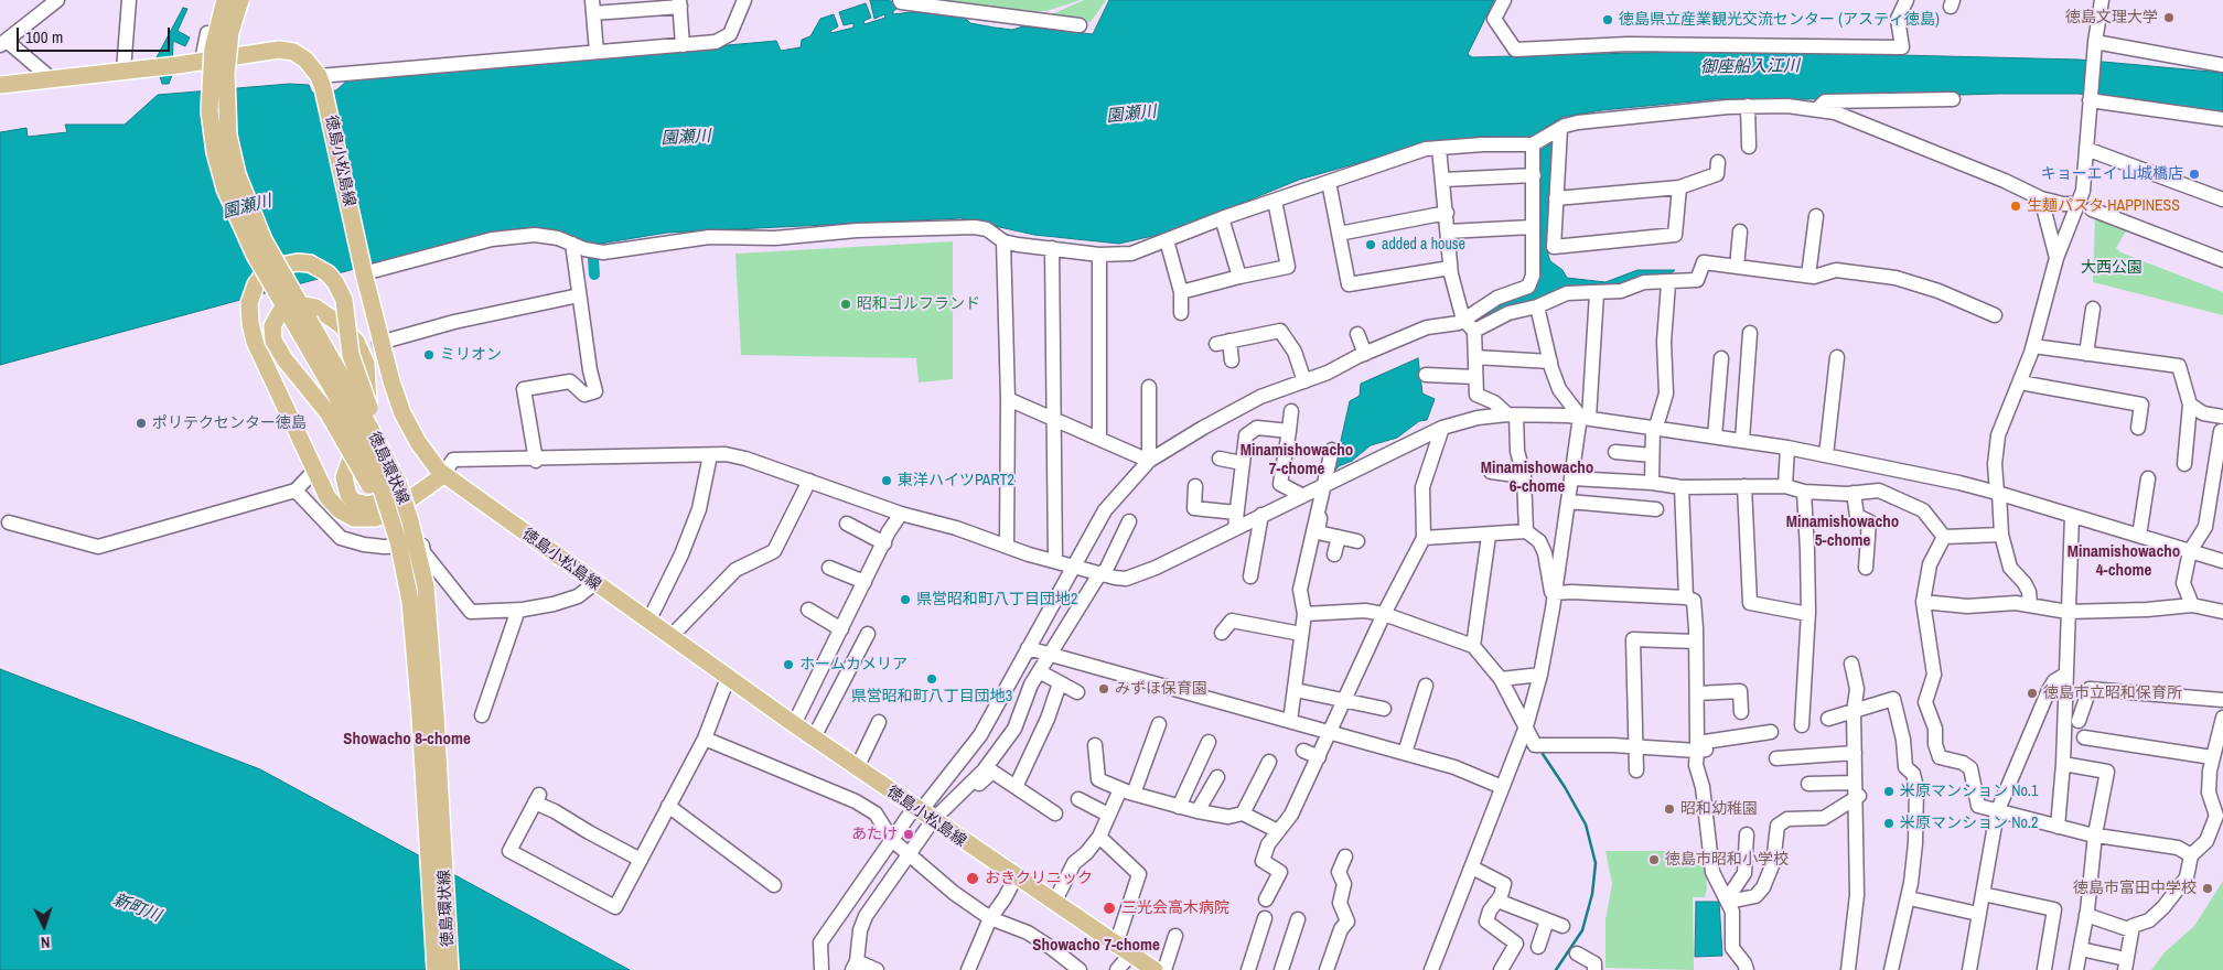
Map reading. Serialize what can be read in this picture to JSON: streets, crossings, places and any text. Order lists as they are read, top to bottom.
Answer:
{
  "streets": {
    "main road": ["徳島小松島線", "徳島環状線"]
  },
  "districts": [
    "Minamishowacho 7-chome",
    "Minamishowacho 6-chome",
    "Minamishowacho 5-chome",
    "Minamishowacho 4-chome",
    "Showacho 8-chome",
    "Showacho 7-chome"
  ],
  "water": ["御座船入江川", "園瀬川", "新町川"],
  "parks": ["大西公園"],
  "places": [
    "徳島文理大学",
    "徳島県立産業観光交流センター (アスティ徳島)",
    "キョーエイ 山城橋店",
    "生麺パスタ HAPPINESS",
    "added a house",
    "昭和ゴルフランド",
    "ミリオン",
    "ポリテクセンター徳島",
    "東洋ハイツPART2",
    "県営昭和町八丁目団地2",
    "ホームカメリア",
    "県営昭和町八丁目団地3",
    "みずほ保育園",
    "徳島市立昭和保育所",
    "米原マンション No.1",
    "昭和幼稚園",
    "米原マンション No.2",
    "あたけ",
    "徳島市昭和小学校",
    "おきクリニック",
    "徳島市富田中学校",
    "三光会高木病院"
  ],
  "scale_bar": "100 m",
  "north": "bottom"
}
